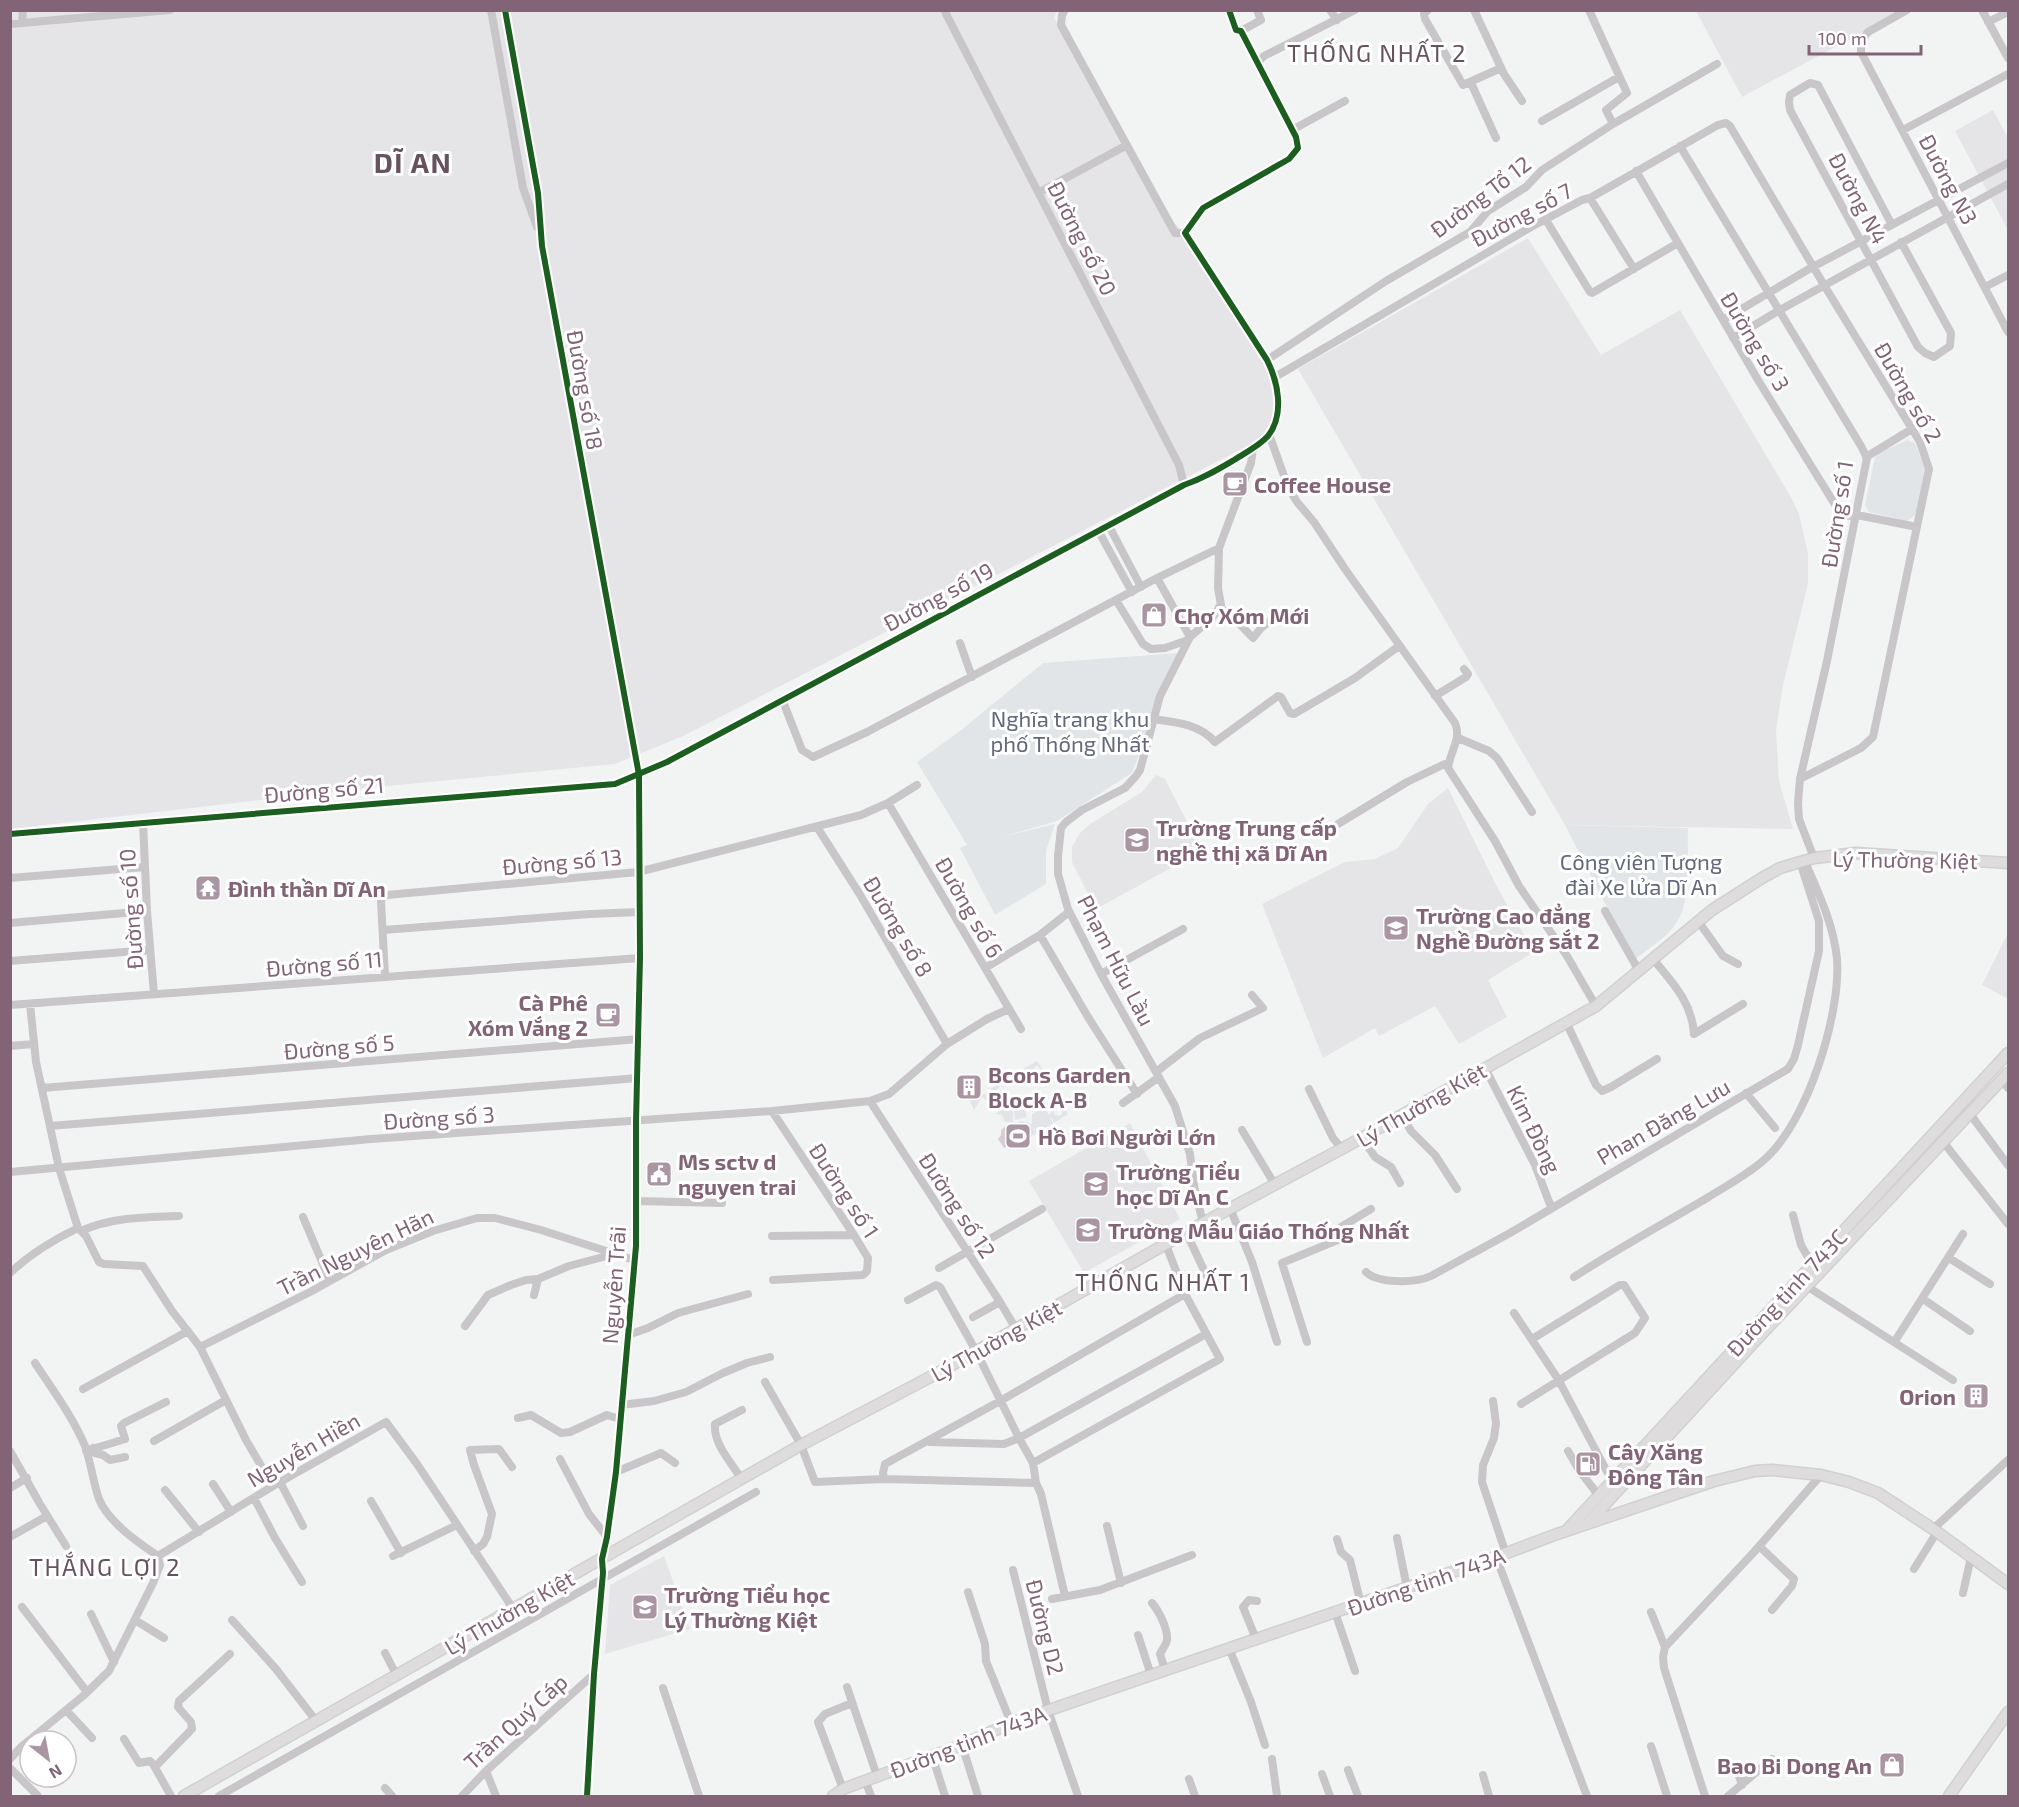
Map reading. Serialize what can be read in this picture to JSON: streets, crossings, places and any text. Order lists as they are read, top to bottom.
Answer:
{
  "streets": {
    "main road": ["Lý Thường Kiệt", "Đường tỉnh 743C", "Đường tỉnh 743A"],
    "street": [
      "Đường N3",
      "Đường Tổ 12",
      "Đường N4",
      "Đường số 7",
      "Đường số 20",
      "Đường số 3",
      "Đường số 18",
      "Đường số 2",
      "Đường số 1",
      "Đường số 19",
      "Đường số 21",
      "Đường số 13",
      "Đường số 6",
      "Đường số 10",
      "Đường số 8",
      "Phạm Hữu Lầu",
      "Đường số 11",
      "Đường số 5",
      "Phan Đăng Lưu",
      "Kim Đồng",
      "Đường số 12",
      "Trần Nguyên Hãn",
      "Nguyễn Trãi",
      "Nguyễn Hiền",
      "Đường D2",
      "Trần Quý Cáp"
    ]
  },
  "crossings": [
    ["Đường số 7", "Đường số 3"],
    ["Đường số 7", "Đường số 2"],
    ["Đường số 7", "Đường số 1"],
    ["Đường số 20", "Đường số 19"],
    ["Đường số 3", "Đường số 2"],
    ["Đường số 3", "Đường số 1"],
    ["Đường số 3", "Đường số 12"],
    ["Đường số 3", "Nguyễn Trãi"],
    ["Đường số 18", "Đường số 19"],
    ["Đường số 18", "Đường số 21"],
    ["Đường số 18", "Nguyễn Trãi"],
    ["Đường số 2", "Đường số 1"],
    ["Đường số 1", "Lý Thường Kiệt"],
    ["Đường số 1", "Phan Đăng Lưu"],
    ["Đường số 19", "Đường số 21"],
    ["Đường số 19", "Nguyễn Trãi"],
    ["Đường số 21", "Đường số 10"],
    ["Đường số 21", "Nguyễn Trãi"],
    ["Lý Thường Kiệt", "Phạm Hữu Lầu"],
    ["Lý Thường Kiệt", "Phan Đăng Lưu"],
    ["Lý Thường Kiệt", "Kim Đồng"],
    ["Lý Thường Kiệt", "Đường số 12"],
    ["Lý Thường Kiệt", "Nguyễn Trãi"],
    ["Lý Thường Kiệt", "Nguyễn Hiền"],
    ["Đường số 13", "Đường số 6"],
    ["Đường số 13", "Đường số 8"],
    ["Đường số 13", "Đường số 11"],
    ["Đường số 13", "Nguyễn Trãi"],
    ["Đường số 10", "Đường số 11"],
    ["Đường số 11", "Nguyễn Trãi"],
    ["Đường số 5", "Nguyễn Trãi"],
    ["Phan Đăng Lưu", "Kim Đồng"],
    ["Trần Nguyên Hãn", "Nguyễn Trãi"],
    ["Nguyễn Trãi", "Trần Quý Cáp"],
    ["Đường tỉnh 743C", "Đường tỉnh 743A"],
    ["Đường tỉnh 743A", "Đường D2"]
  ],
  "districts": [
    "THỐNG NHẤT 2",
    "DĨ AN",
    "THỐNG NHẤT 1",
    "THẮNG LỢI 2"
  ],
  "parks": ["Nghĩa trang khu phố Thống Nhất", "Công viên Tượng đài Xe lửa Dĩ An"],
  "places": {
    "cafe": ["Coffee House", "Cà Phê Xóm Vắng 2"],
    "shop": ["Chợ Xóm Mới", "Bao Bi Dong An"],
    "school or university": [
      "Trường Trung cấp nghề thị xã Dĩ An",
      "Trường Cao đẳng Nghề Đường sắt 2",
      "Trường Tiểu học Dĩ An C",
      "Trường Mẫu Giáo Thống Nhất",
      "Trường Tiểu học Lý Thường Kiệt"
    ],
    "temple": ["Đình thần Dĩ An"],
    "building": ["Bcons Garden Block A-B", "Orion"],
    "sports": ["Hồ Bơi Người Lớn"],
    "public building": ["Ms sctv d nguyen trai"],
    "fuel station": ["Cây Xăng Đông Tân"]
  },
  "scale_bar": "100 m",
  "north": "bottom right"
}
